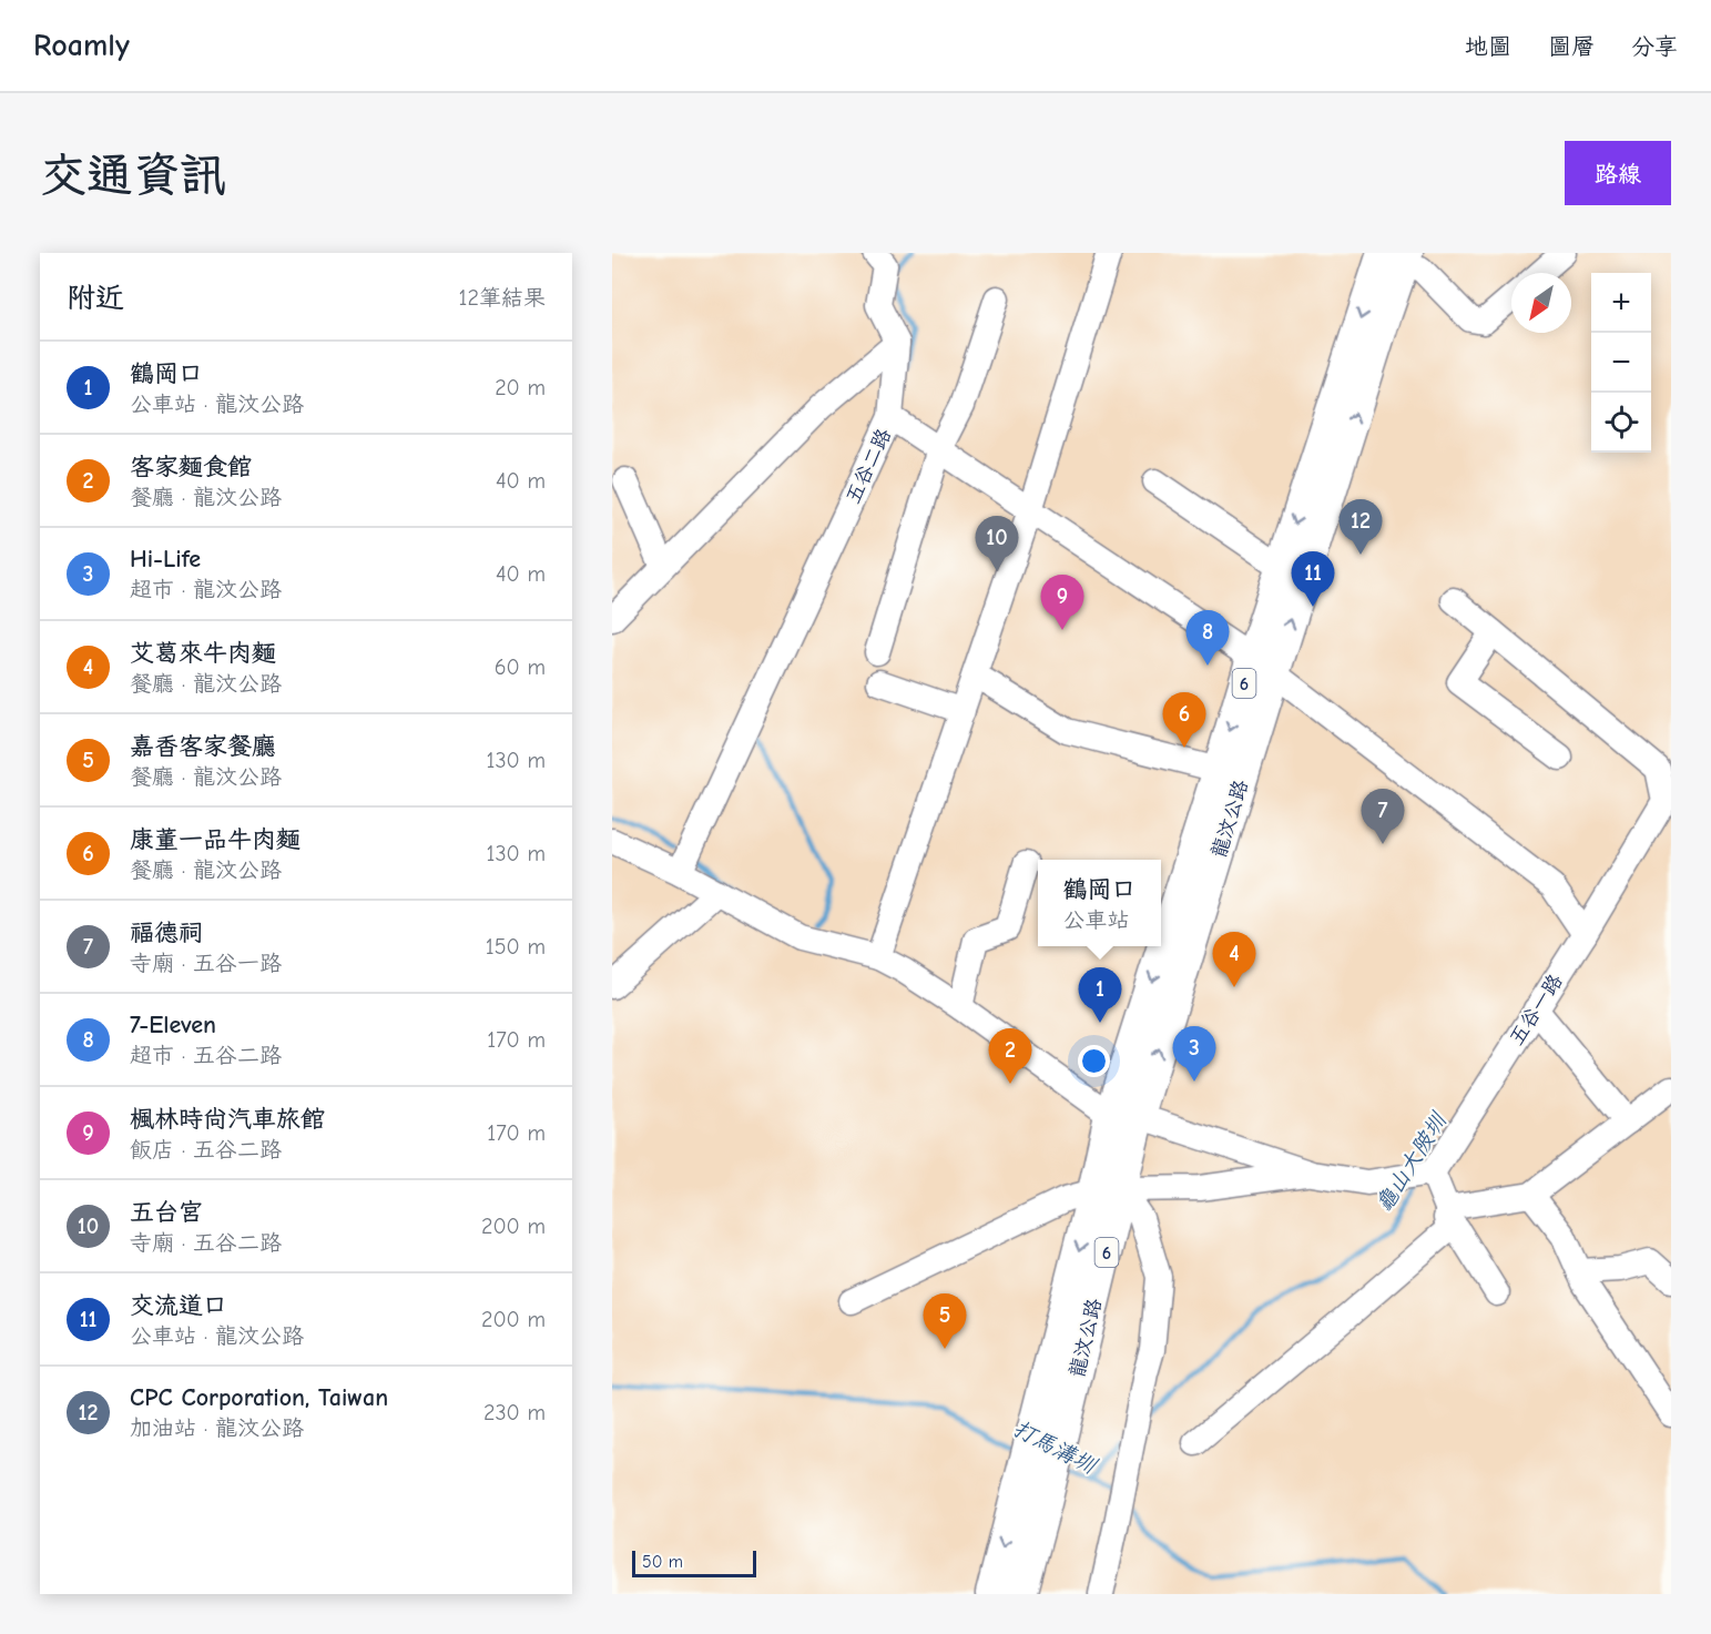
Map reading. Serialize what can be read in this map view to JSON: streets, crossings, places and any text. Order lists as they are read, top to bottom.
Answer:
{
  "streets": {
    "main road": ["6", "龍汶公路"],
    "street": ["五谷二路", "五谷一路"]
  },
  "crossings": [
    ["五谷二路", "龍汶公路"],
    ["6", "龍汶公路"]
  ],
  "water": ["龜山大陂圳", "打馬溝圳"],
  "scale_bar": "50 m",
  "north": "bottom left",
  "page": {
    "header": "Roamly",
    "nav": ["地圖", "圖層", "分享"],
    "buttons": "路線",
    "title": "交通資訊",
    "heading": ["附近", "12筆結果"],
    "map_buttons": ["+", "−"],
    "list": [
      {
        "mark": "1",
        "name": "鶴岡口",
        "note": "公車站 · 龍汶公路",
        "value": "20 m"
      },
      {
        "mark": "2",
        "name": "客家麵食館",
        "note": "餐廳 · 龍汶公路",
        "value": "40 m"
      },
      {
        "mark": "3",
        "name": "Hi-Life",
        "note": "超市 · 龍汶公路",
        "value": "40 m"
      },
      {
        "mark": "4",
        "name": "艾葛來牛肉麵",
        "note": "餐廳 · 龍汶公路",
        "value": "60 m"
      },
      {
        "mark": "5",
        "name": "嘉香客家餐廳",
        "note": "餐廳 · 龍汶公路",
        "value": "130 m"
      },
      {
        "mark": "6",
        "name": "康董一品牛肉麵",
        "note": "餐廳 · 龍汶公路",
        "value": "130 m"
      },
      {
        "mark": "7",
        "name": "福德祠",
        "note": "寺廟 · 五谷一路",
        "value": "150 m"
      },
      {
        "mark": "8",
        "name": "7-Eleven",
        "note": "超市 · 五谷二路",
        "value": "170 m"
      },
      {
        "mark": "9",
        "name": "楓林時尚汽車旅館",
        "note": "飯店 · 五谷二路",
        "value": "170 m"
      },
      {
        "mark": "10",
        "name": "五台宮",
        "note": "寺廟 · 五谷二路",
        "value": "200 m"
      },
      {
        "mark": "11",
        "name": "交流道口",
        "note": "公車站 · 龍汶公路",
        "value": "200 m"
      },
      {
        "mark": "12",
        "name": "CPC Corporation, Taiwan",
        "note": "加油站 · 龍汶公路",
        "value": "230 m"
      }
    ],
    "pins": [
      "12",
      "10",
      "11",
      "9",
      "8",
      "6",
      "7",
      "4",
      "1",
      "3",
      "2",
      "5"
    ],
    "popup": ["鶴岡口", "公車站"],
    "scale": "50 m"
  }
}
